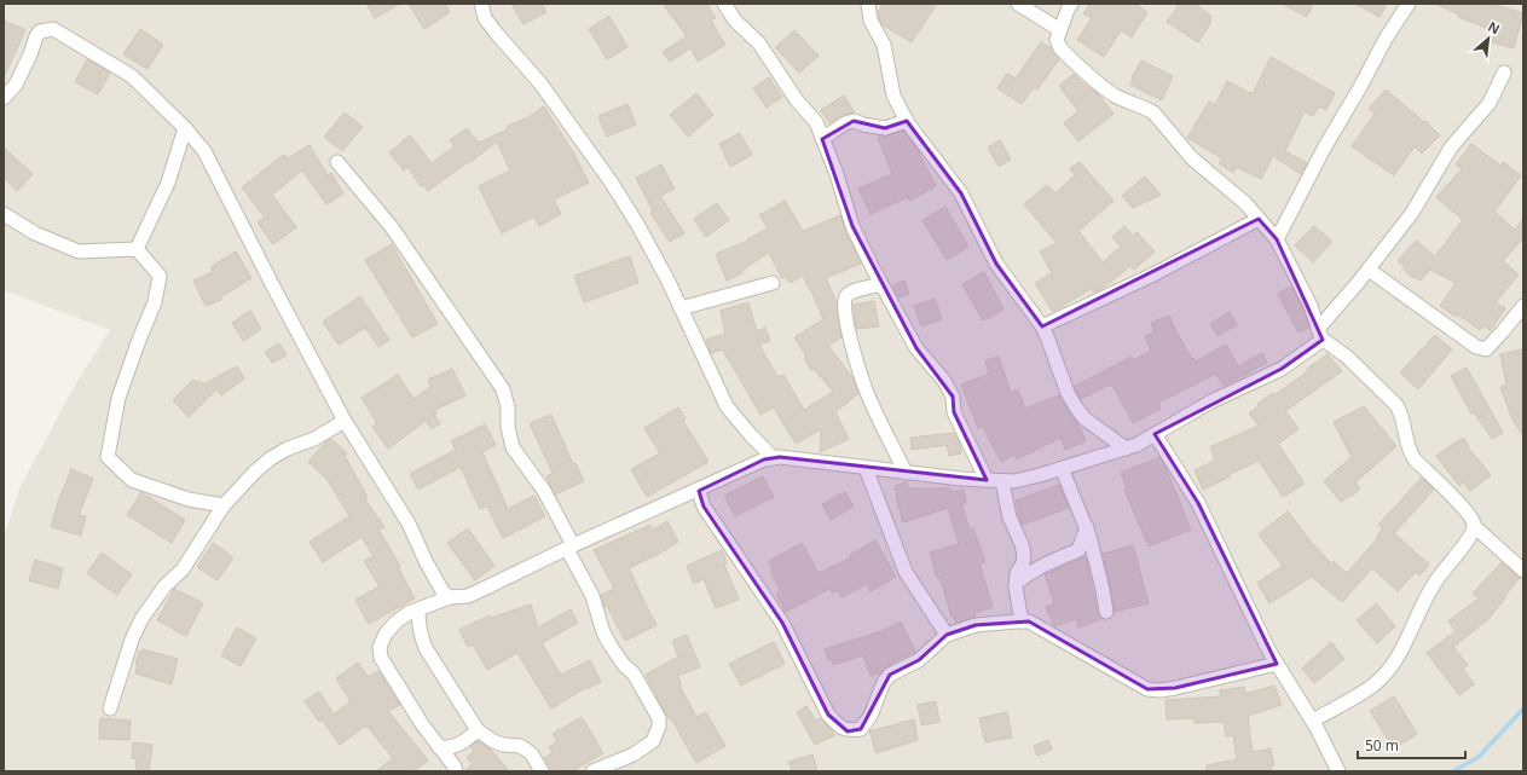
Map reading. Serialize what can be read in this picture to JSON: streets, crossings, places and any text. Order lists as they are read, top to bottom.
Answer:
{
  "scale_bar": "50 m",
  "north": "top right"
}
